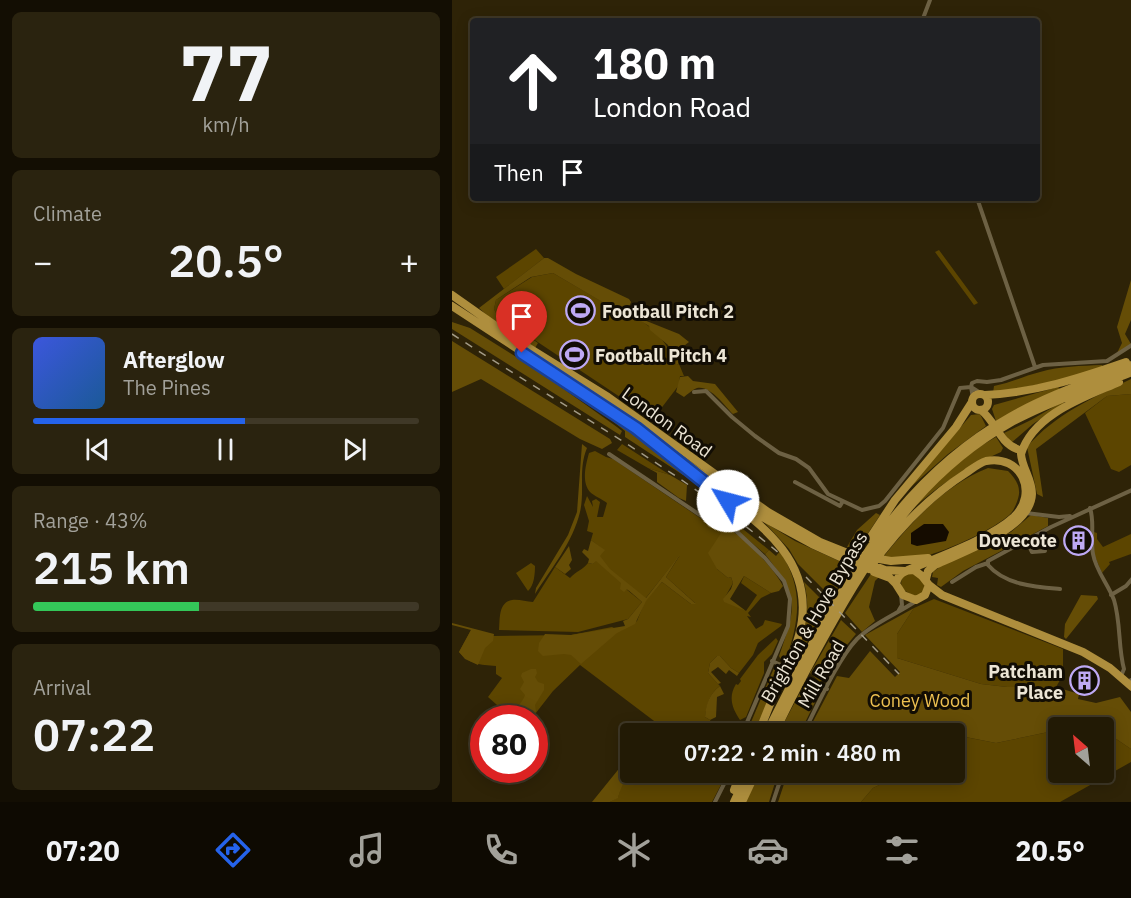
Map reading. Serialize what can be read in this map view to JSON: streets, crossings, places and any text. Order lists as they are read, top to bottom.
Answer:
{
  "streets": {
    "highway": ["London Road", "Brighton & Hove Bypass"],
    "street": ["Mill Road"]
  },
  "crossings": [
    ["London Road", "Mill Road"]
  ],
  "parks": ["Coney Wood"],
  "places": {
    "sports": ["Football Pitch 2", "Football Pitch 4"],
    "building": ["Dovecote", "Patcham Place"]
  },
  "north": "top left",
  "page": {
    "tile": [
      ["77", "km/h"],
      "Climate",
      ["Range · 43%", "215 km"],
      ["Arrival", "07:22"]
    ],
    "turn": ["180 m", "London Road"],
    "then": "Then",
    "heat": ["−", "20.5°", "+"],
    "song": ["Afterglow", "The Pines"],
    "limit": "80",
    "trip": "07:22 · 2 min · 480 m",
    "tabs": ["07:20", "20.5°"]
  }
}
